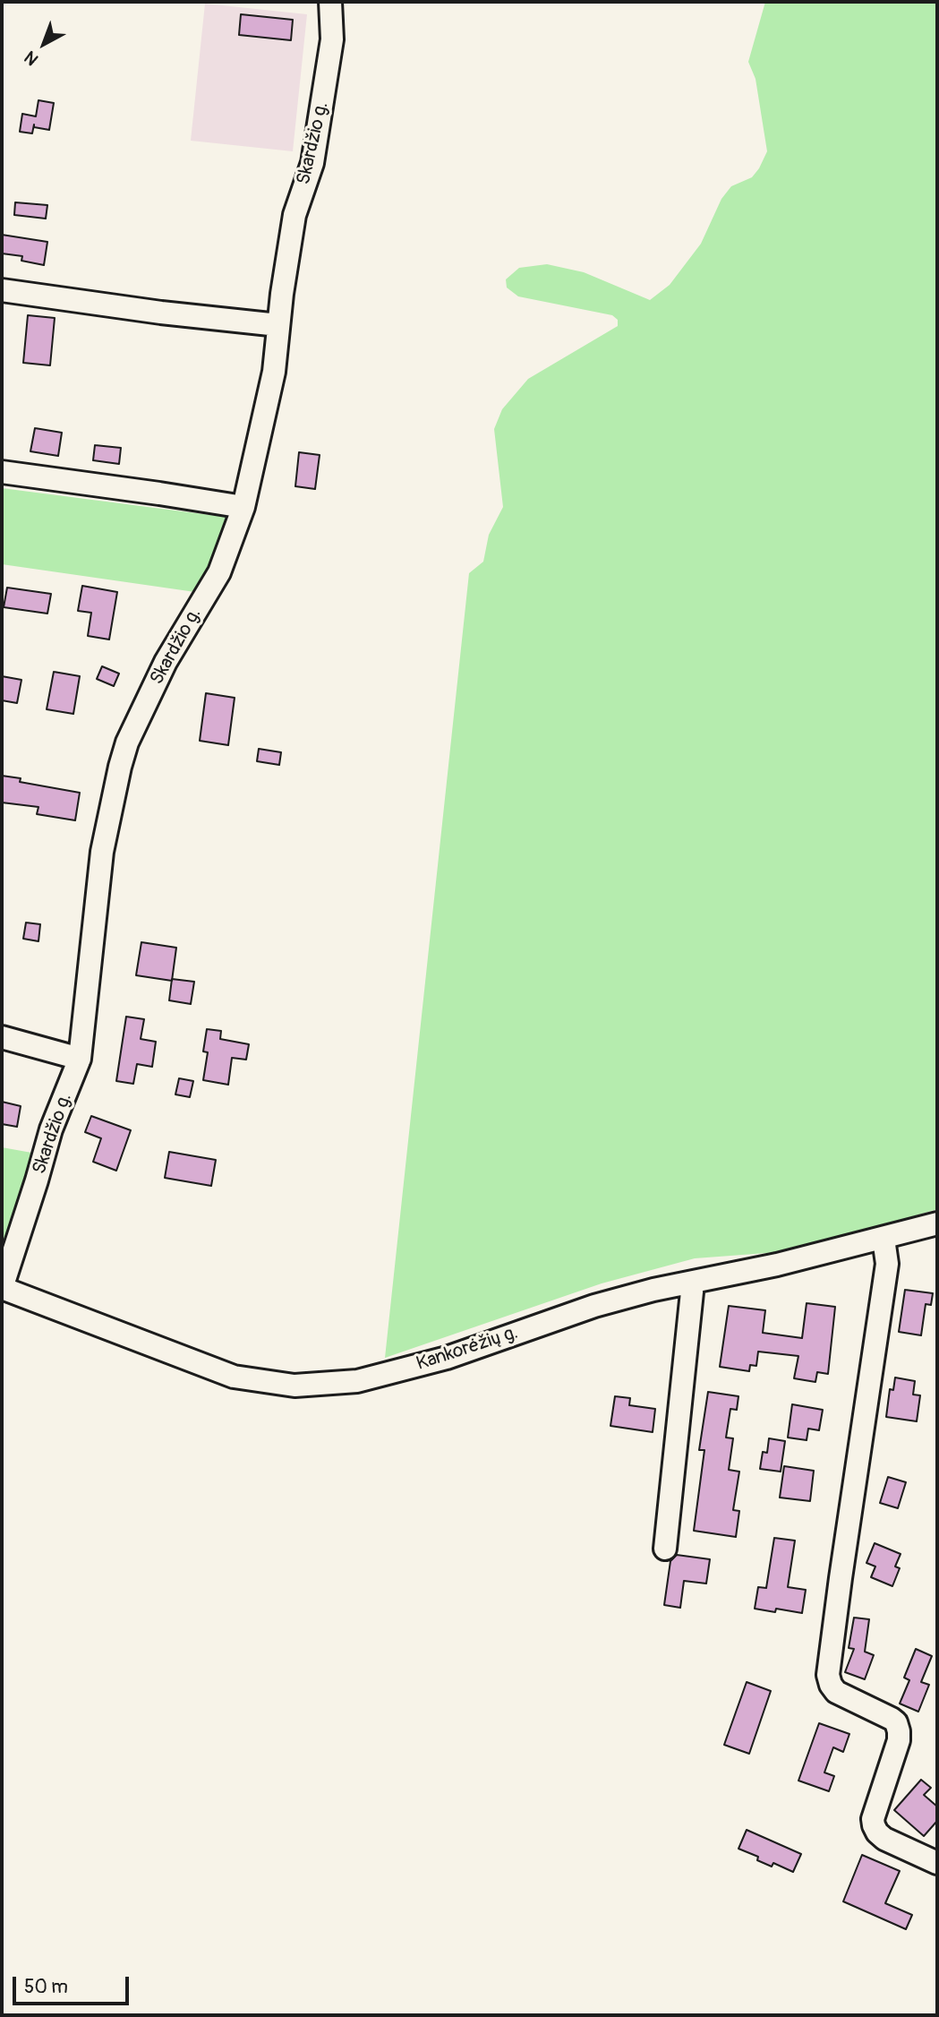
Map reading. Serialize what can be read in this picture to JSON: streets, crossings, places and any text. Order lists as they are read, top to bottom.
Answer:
{
  "streets": {
    "street": ["Skardžio g.", "Kankorėžių g."]
  },
  "crossings": [
    ["Skardžio g.", "Kankorėžių g."]
  ],
  "scale_bar": "50 m",
  "north": "bottom left"
}
